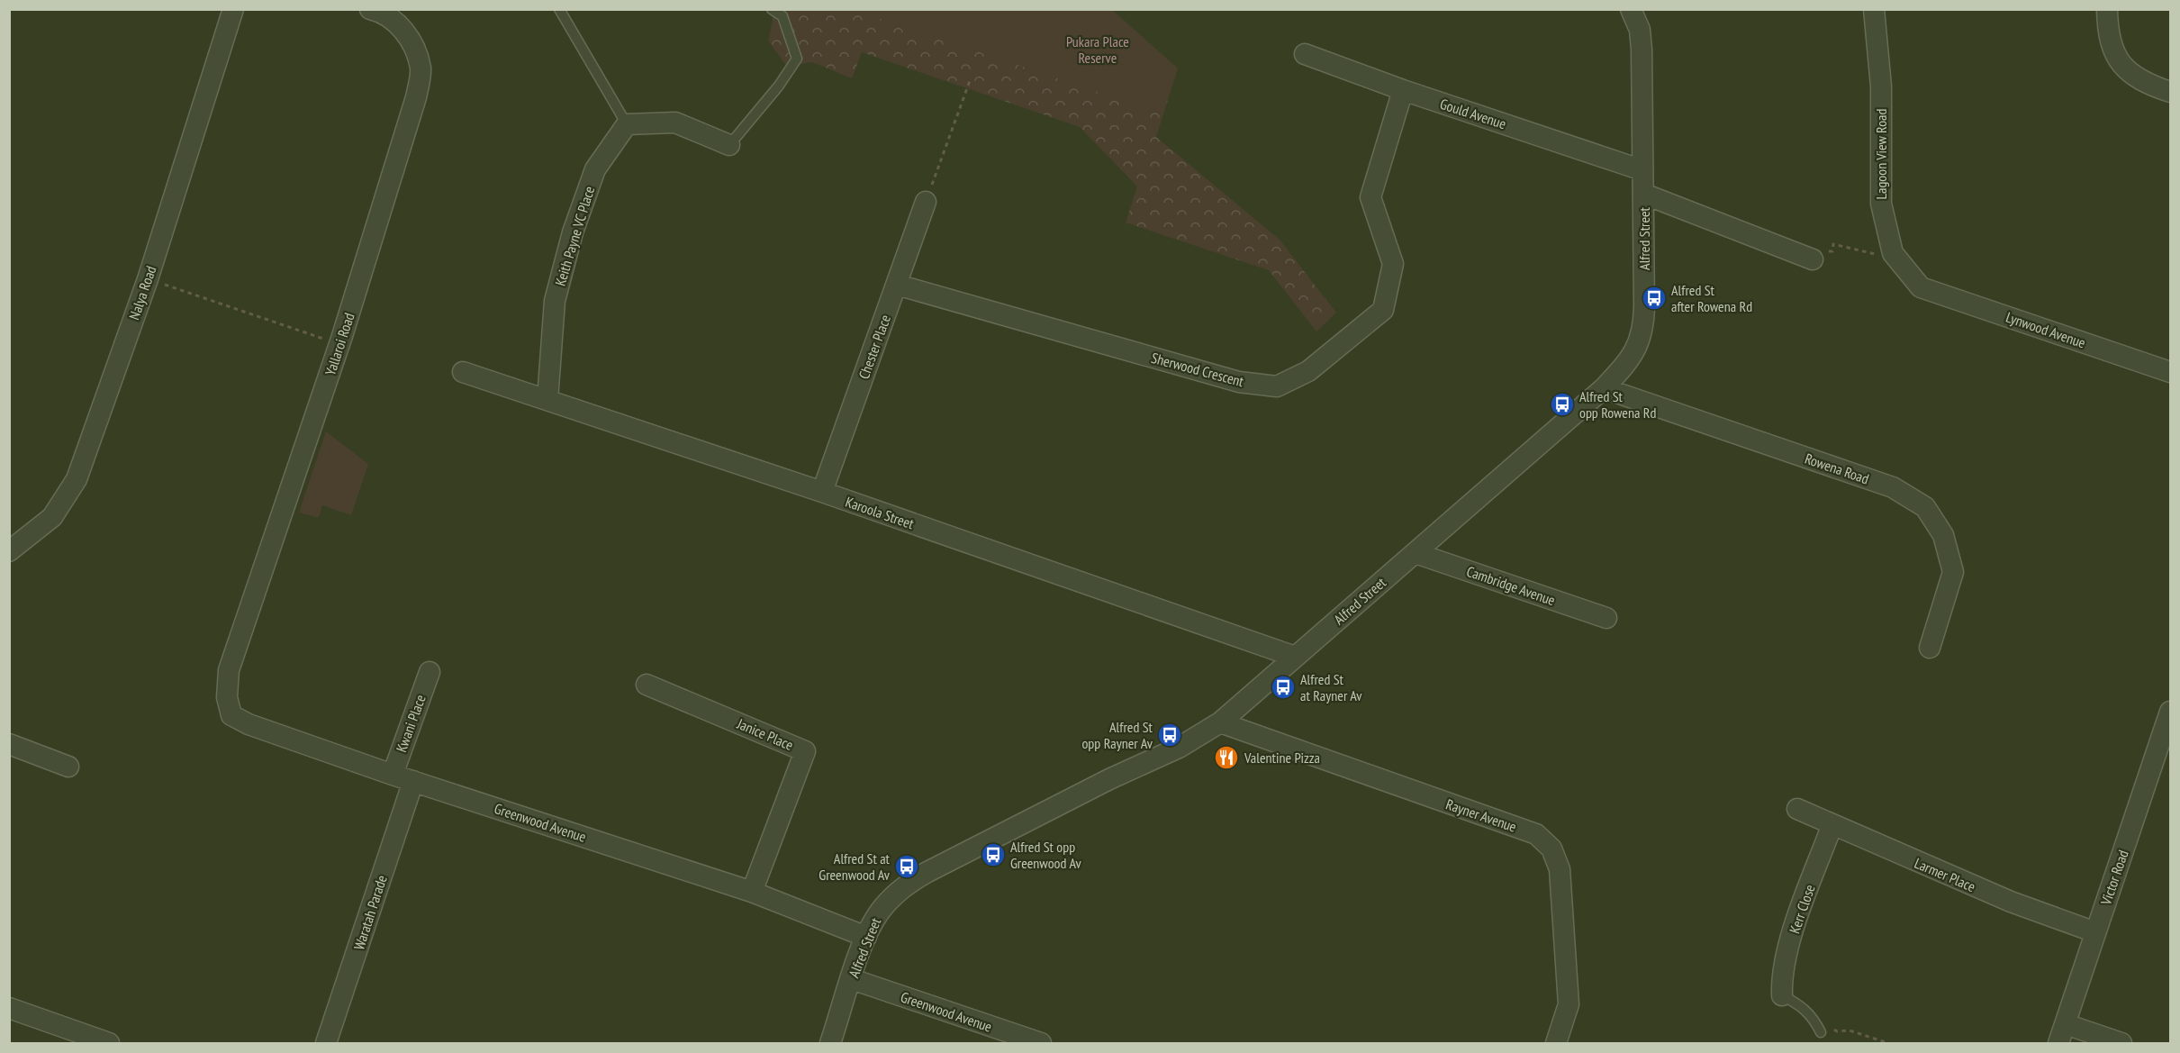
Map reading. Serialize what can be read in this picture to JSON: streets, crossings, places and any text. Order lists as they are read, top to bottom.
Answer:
{
  "streets": {
    "street": [
      "Gould Avenue",
      "Lagoon View Road",
      "Keith Payne VC Place",
      "Alfred Street",
      "Nalya Road",
      "Lynwood Avenue",
      "Yallaroi Road",
      "Chester Place",
      "Sherwood Crescent",
      "Rowena Road",
      "Karoola Street",
      "Cambridge Avenue",
      "Kwani Place",
      "Janice Place",
      "Rayner Avenue",
      "Greenwood Avenue",
      "Larmer Place",
      "Victor Road",
      "Kerr Close",
      "Waratah Parade"
    ]
  },
  "crossings": [
    ["Gould Avenue", "Alfred Street"],
    ["Gould Avenue", "Sherwood Crescent"],
    ["Lagoon View Road", "Lynwood Avenue"],
    ["Keith Payne VC Place", "Karoola Street"],
    ["Alfred Street", "Rowena Road"],
    ["Alfred Street", "Karoola Street"],
    ["Alfred Street", "Cambridge Avenue"],
    ["Alfred Street", "Rayner Avenue"],
    ["Alfred Street", "Greenwood Avenue"],
    ["Yallaroi Road", "Greenwood Avenue"],
    ["Chester Place", "Sherwood Crescent"],
    ["Chester Place", "Karoola Street"],
    ["Kwani Place", "Greenwood Avenue"],
    ["Janice Place", "Greenwood Avenue"],
    ["Greenwood Avenue", "Waratah Parade"],
    ["Larmer Place", "Victor Road"],
    ["Larmer Place", "Kerr Close"]
  ],
  "parks": ["Pukara Place Reserve"],
  "places": {
    "bus stop": [
      "Alfred St after Rowena Rd",
      "Alfred St opp Rowena Rd",
      "Alfred St at Rayner Av",
      "Alfred St opp Rayner Av",
      "Alfred St opp Greenwood Av",
      "Alfred St at Greenwood Av"
    ],
    "restaurant": ["Valentine Pizza"]
  }
}
